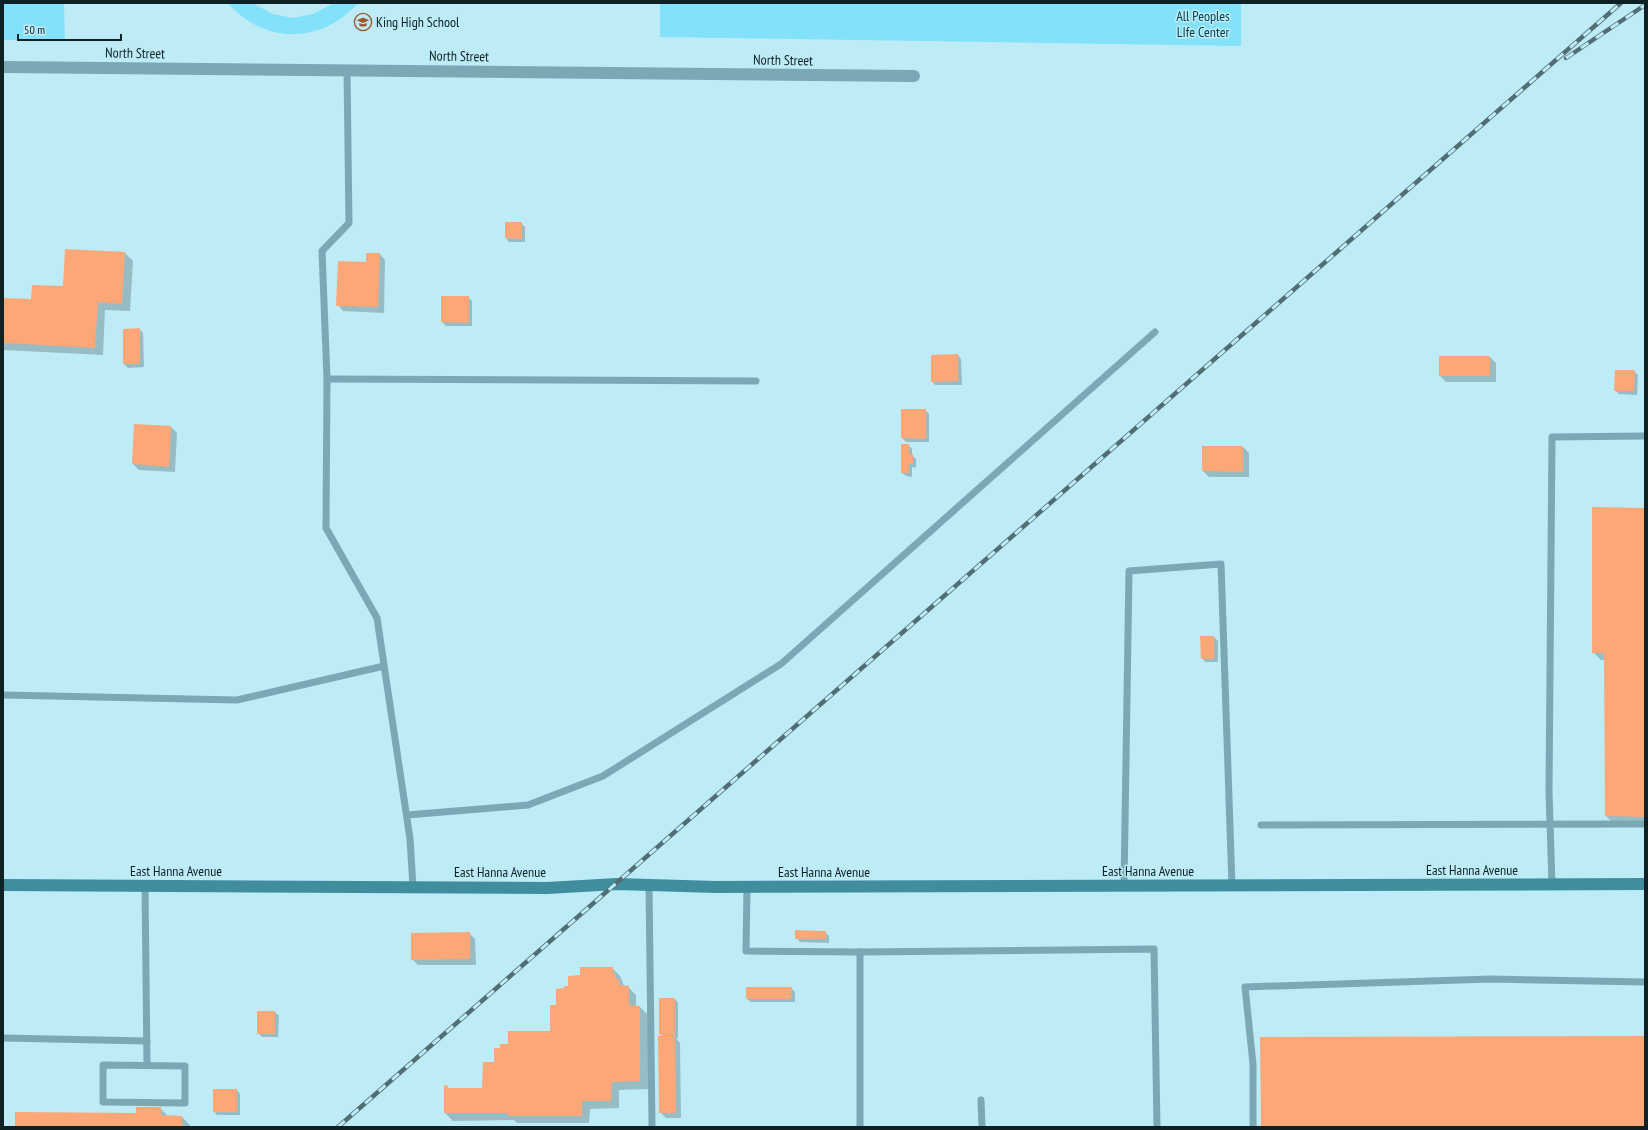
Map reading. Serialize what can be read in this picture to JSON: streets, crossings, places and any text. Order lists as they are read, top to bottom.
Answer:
{
  "streets": {
    "street": ["North Street", "East Hanna Avenue"]
  },
  "parks": ["All Peoples LIfe Center"],
  "places": {
    "school or university": ["King High School"]
  },
  "scale_bar": "50 m"
}
